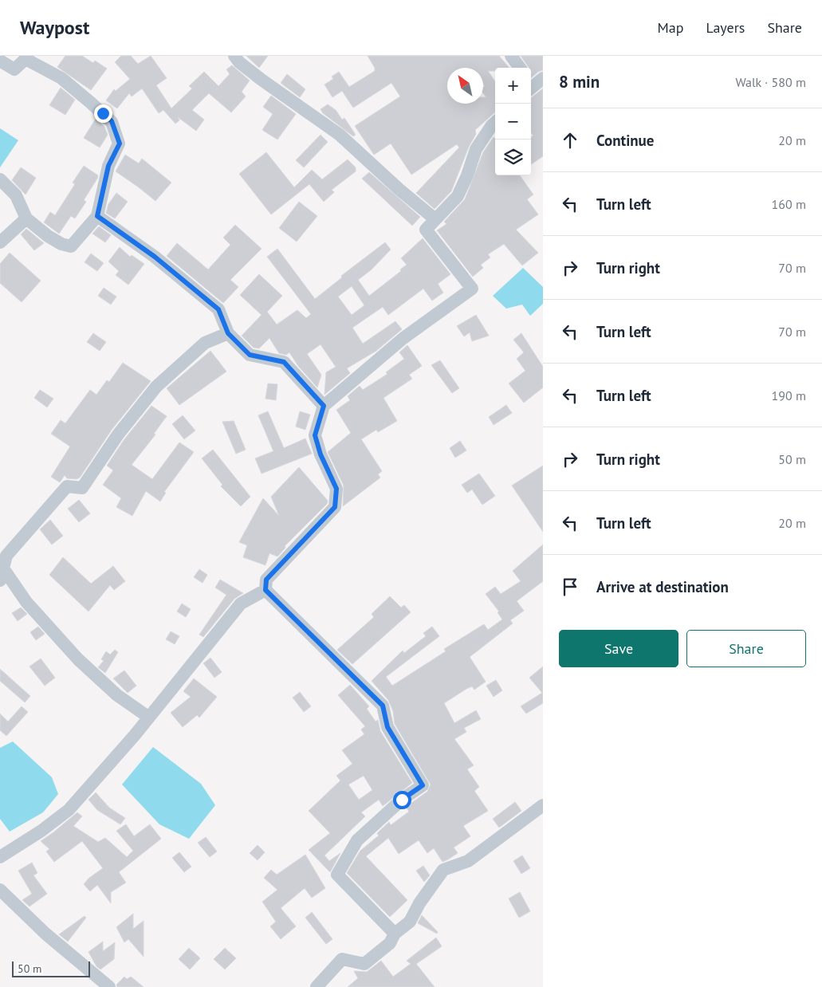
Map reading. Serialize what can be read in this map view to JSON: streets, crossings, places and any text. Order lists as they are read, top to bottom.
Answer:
{
  "scale_bar": "50 m",
  "north": "top left",
  "page": {
    "header": "Waypost",
    "nav": ["Map", "Layers", "Share"],
    "heading": ["8 min", "Walk · 580 m"],
    "map_buttons": ["+", "−"],
    "list": [
      ["Continue", "20 m"],
      ["Turn left", "160 m"],
      ["Turn right", "70 m"],
      ["Turn left", "70 m"],
      ["Turn left", "190 m"],
      ["Turn right", "50 m"],
      ["Turn left", "20 m"],
      "Arrive at destination"
    ],
    "buttons": ["Save", "Share"],
    "scale": "50 m"
  }
}
